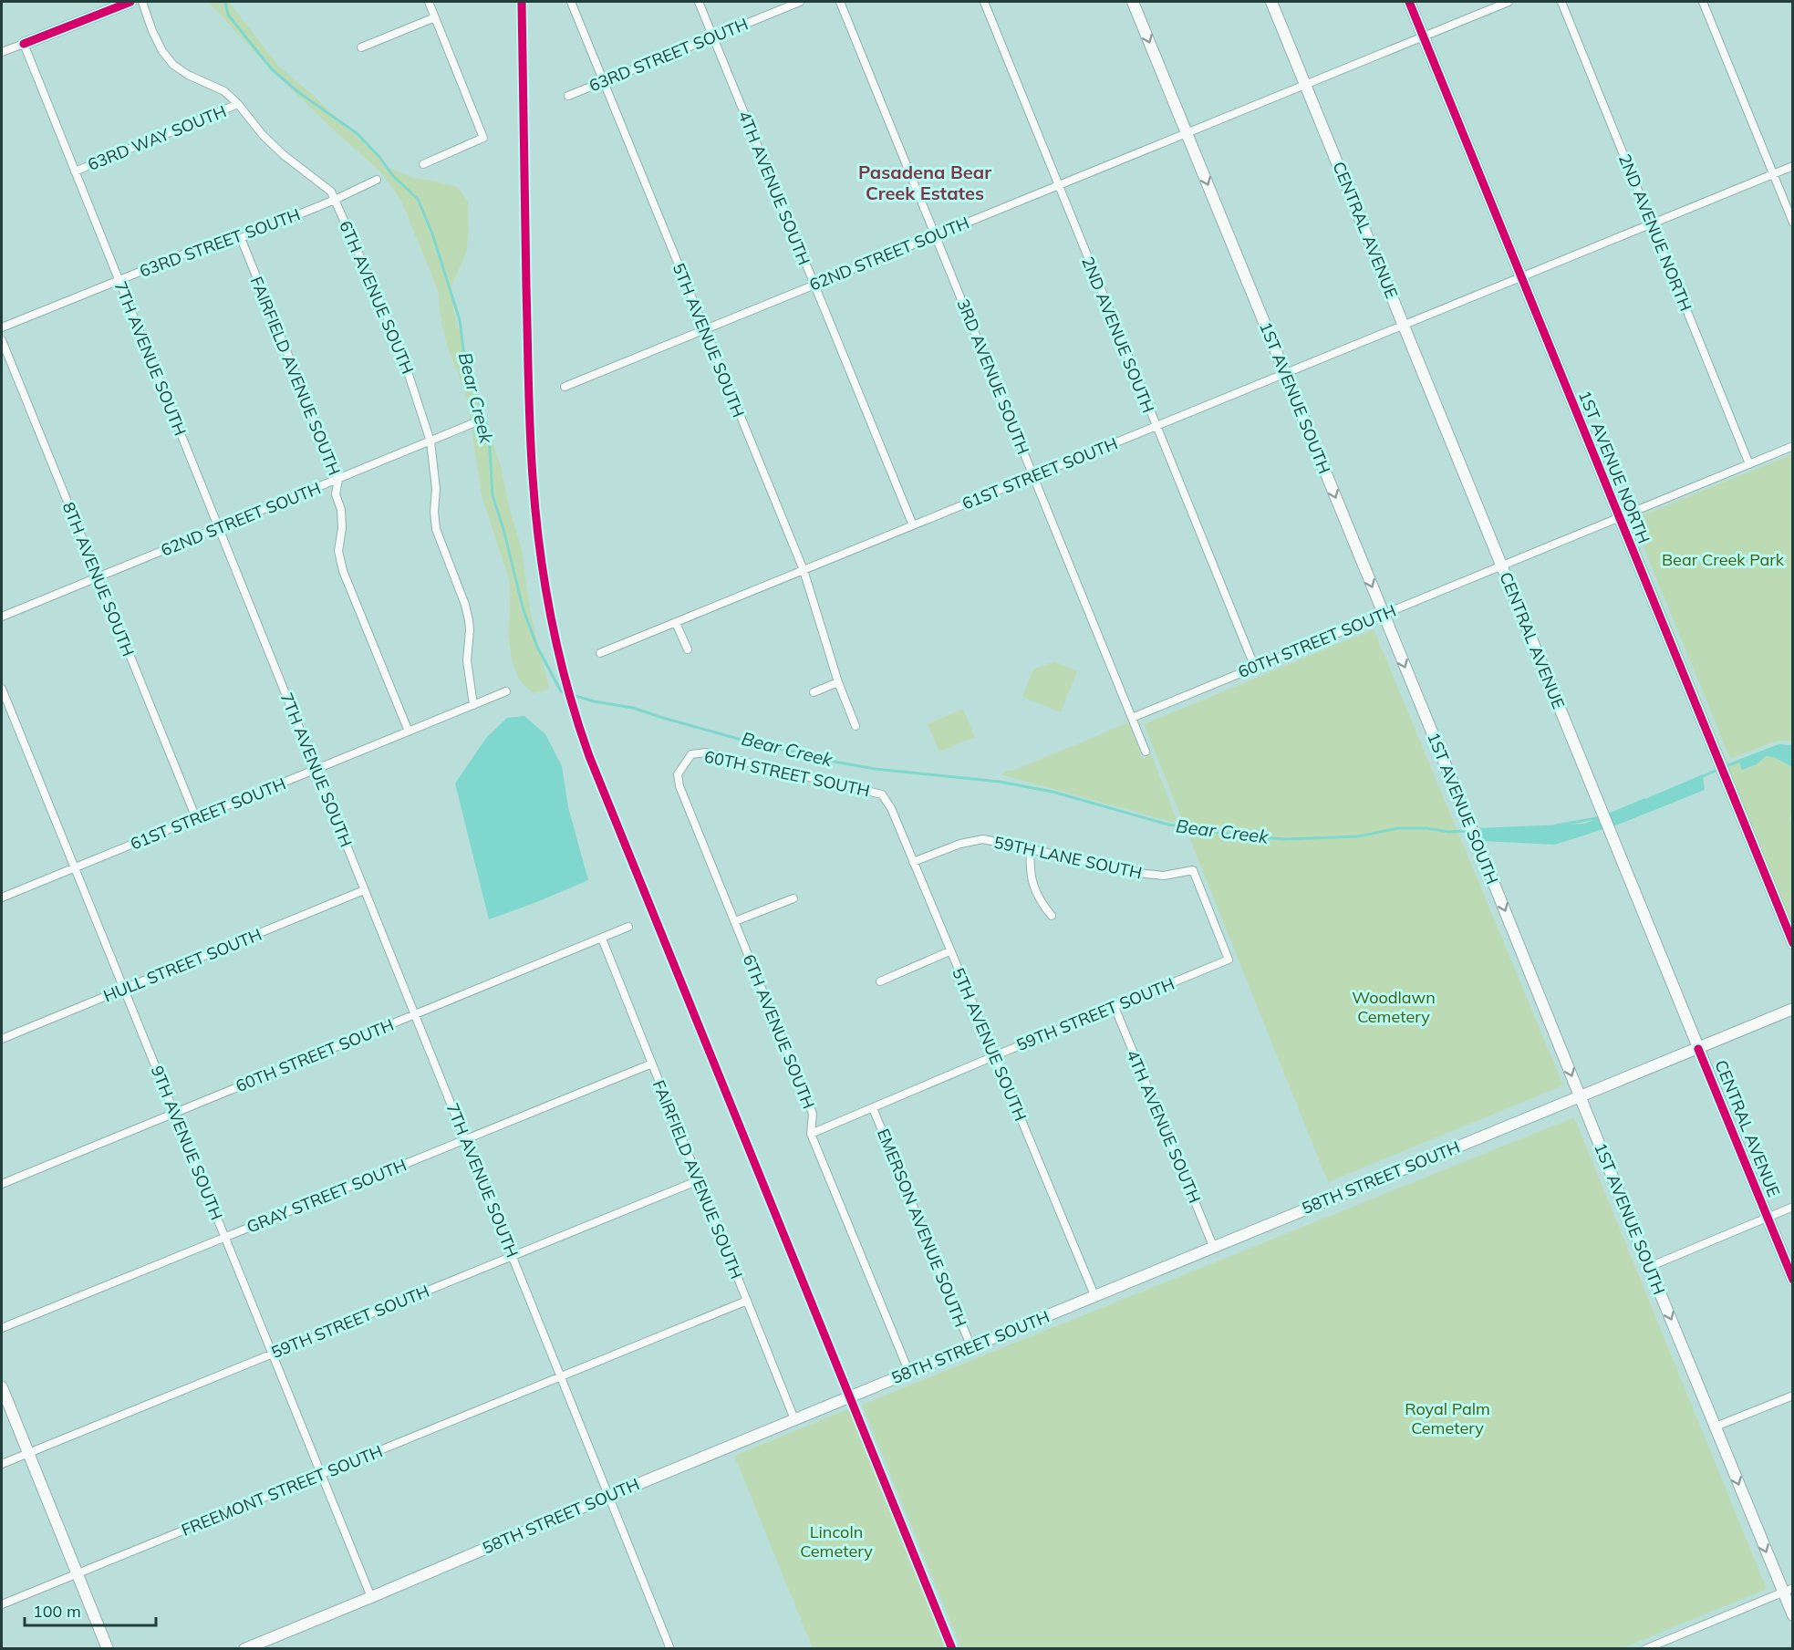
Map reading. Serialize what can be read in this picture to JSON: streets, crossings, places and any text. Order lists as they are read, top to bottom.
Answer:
{
  "streets": {
    "main road": [
      "CENTRAL AVENUE",
      "1ST AVENUE SOUTH",
      "1ST AVENUE NORTH",
      "58TH STREET SOUTH"
    ],
    "street": [
      "63RD STREET SOUTH",
      "63RD WAY SOUTH",
      "4TH AVENUE SOUTH",
      "2ND AVENUE NORTH",
      "62ND STREET SOUTH",
      "6TH AVENUE SOUTH",
      "2ND AVENUE SOUTH",
      "5TH AVENUE SOUTH",
      "7TH AVENUE SOUTH",
      "FAIRFIELD AVENUE SOUTH",
      "3RD AVENUE SOUTH",
      "61ST STREET SOUTH",
      "8TH AVENUE SOUTH",
      "60TH STREET SOUTH",
      "59TH LANE SOUTH",
      "HULL STREET SOUTH",
      "59TH STREET SOUTH",
      "9TH AVENUE SOUTH",
      "GRAY STREET SOUTH",
      "EMERSON AVENUE SOUTH",
      "FREEMONT STREET SOUTH"
    ]
  },
  "crossings": [
    ["63RD STREET SOUTH", "4TH AVENUE SOUTH"],
    ["63RD STREET SOUTH", "6TH AVENUE SOUTH"],
    ["63RD STREET SOUTH", "5TH AVENUE SOUTH"],
    ["63RD STREET SOUTH", "7TH AVENUE SOUTH"],
    ["63RD STREET SOUTH", "FAIRFIELD AVENUE SOUTH"],
    ["63RD WAY SOUTH", "6TH AVENUE SOUTH"],
    ["63RD WAY SOUTH", "7TH AVENUE SOUTH"],
    ["4TH AVENUE SOUTH", "62ND STREET SOUTH"],
    ["4TH AVENUE SOUTH", "61ST STREET SOUTH"],
    ["4TH AVENUE SOUTH", "59TH STREET SOUTH"],
    ["4TH AVENUE SOUTH", "58TH STREET SOUTH"],
    ["CENTRAL AVENUE", "62ND STREET SOUTH"],
    ["CENTRAL AVENUE", "61ST STREET SOUTH"],
    ["CENTRAL AVENUE", "60TH STREET SOUTH"],
    ["CENTRAL AVENUE", "58TH STREET SOUTH"],
    ["2ND AVENUE NORTH", "61ST STREET SOUTH"],
    ["2ND AVENUE NORTH", "60TH STREET SOUTH"],
    ["62ND STREET SOUTH", "6TH AVENUE SOUTH"],
    ["62ND STREET SOUTH", "2ND AVENUE SOUTH"],
    ["62ND STREET SOUTH", "5TH AVENUE SOUTH"],
    ["62ND STREET SOUTH", "7TH AVENUE SOUTH"],
    ["62ND STREET SOUTH", "FAIRFIELD AVENUE SOUTH"],
    ["62ND STREET SOUTH", "3RD AVENUE SOUTH"],
    ["62ND STREET SOUTH", "1ST AVENUE SOUTH"],
    ["62ND STREET SOUTH", "1ST AVENUE NORTH"],
    ["62ND STREET SOUTH", "8TH AVENUE SOUTH"],
    ["6TH AVENUE SOUTH", "61ST STREET SOUTH"],
    ["6TH AVENUE SOUTH", "60TH STREET SOUTH"],
    ["6TH AVENUE SOUTH", "59TH STREET SOUTH"],
    ["6TH AVENUE SOUTH", "58TH STREET SOUTH"],
    ["2ND AVENUE SOUTH", "61ST STREET SOUTH"],
    ["2ND AVENUE SOUTH", "60TH STREET SOUTH"],
    ["5TH AVENUE SOUTH", "61ST STREET SOUTH"],
    ["5TH AVENUE SOUTH", "60TH STREET SOUTH"],
    ["5TH AVENUE SOUTH", "59TH LANE SOUTH"],
    ["5TH AVENUE SOUTH", "59TH STREET SOUTH"],
    ["5TH AVENUE SOUTH", "58TH STREET SOUTH"],
    ["7TH AVENUE SOUTH", "61ST STREET SOUTH"],
    ["7TH AVENUE SOUTH", "60TH STREET SOUTH"],
    ["7TH AVENUE SOUTH", "HULL STREET SOUTH"],
    ["7TH AVENUE SOUTH", "59TH STREET SOUTH"],
    ["7TH AVENUE SOUTH", "58TH STREET SOUTH"],
    ["7TH AVENUE SOUTH", "GRAY STREET SOUTH"],
    ["7TH AVENUE SOUTH", "FREEMONT STREET SOUTH"],
    ["FAIRFIELD AVENUE SOUTH", "61ST STREET SOUTH"],
    ["FAIRFIELD AVENUE SOUTH", "60TH STREET SOUTH"],
    ["FAIRFIELD AVENUE SOUTH", "59TH STREET SOUTH"],
    ["FAIRFIELD AVENUE SOUTH", "58TH STREET SOUTH"],
    ["FAIRFIELD AVENUE SOUTH", "GRAY STREET SOUTH"],
    ["FAIRFIELD AVENUE SOUTH", "FREEMONT STREET SOUTH"],
    ["3RD AVENUE SOUTH", "61ST STREET SOUTH"],
    ["3RD AVENUE SOUTH", "60TH STREET SOUTH"],
    ["1ST AVENUE SOUTH", "61ST STREET SOUTH"],
    ["1ST AVENUE SOUTH", "60TH STREET SOUTH"],
    ["1ST AVENUE SOUTH", "58TH STREET SOUTH"],
    ["1ST AVENUE NORTH", "61ST STREET SOUTH"],
    ["1ST AVENUE NORTH", "60TH STREET SOUTH"],
    ["61ST STREET SOUTH", "8TH AVENUE SOUTH"],
    ["61ST STREET SOUTH", "9TH AVENUE SOUTH"],
    ["60TH STREET SOUTH", "9TH AVENUE SOUTH"],
    ["59TH LANE SOUTH", "59TH STREET SOUTH"],
    ["HULL STREET SOUTH", "9TH AVENUE SOUTH"],
    ["59TH STREET SOUTH", "9TH AVENUE SOUTH"],
    ["59TH STREET SOUTH", "EMERSON AVENUE SOUTH"],
    ["9TH AVENUE SOUTH", "58TH STREET SOUTH"],
    ["9TH AVENUE SOUTH", "GRAY STREET SOUTH"],
    ["9TH AVENUE SOUTH", "FREEMONT STREET SOUTH"],
    ["58TH STREET SOUTH", "EMERSON AVENUE SOUTH"]
  ],
  "one_way": ["1ST AVENUE SOUTH"],
  "districts": ["Pasadena Bear Creek Estates"],
  "water": ["Bear Creek"],
  "parks": [
    "Bear Creek Park",
    "Woodlawn Cemetery",
    "Royal Palm Cemetery",
    "Lincoln Cemetery"
  ],
  "scale_bar": "100 m"
}
